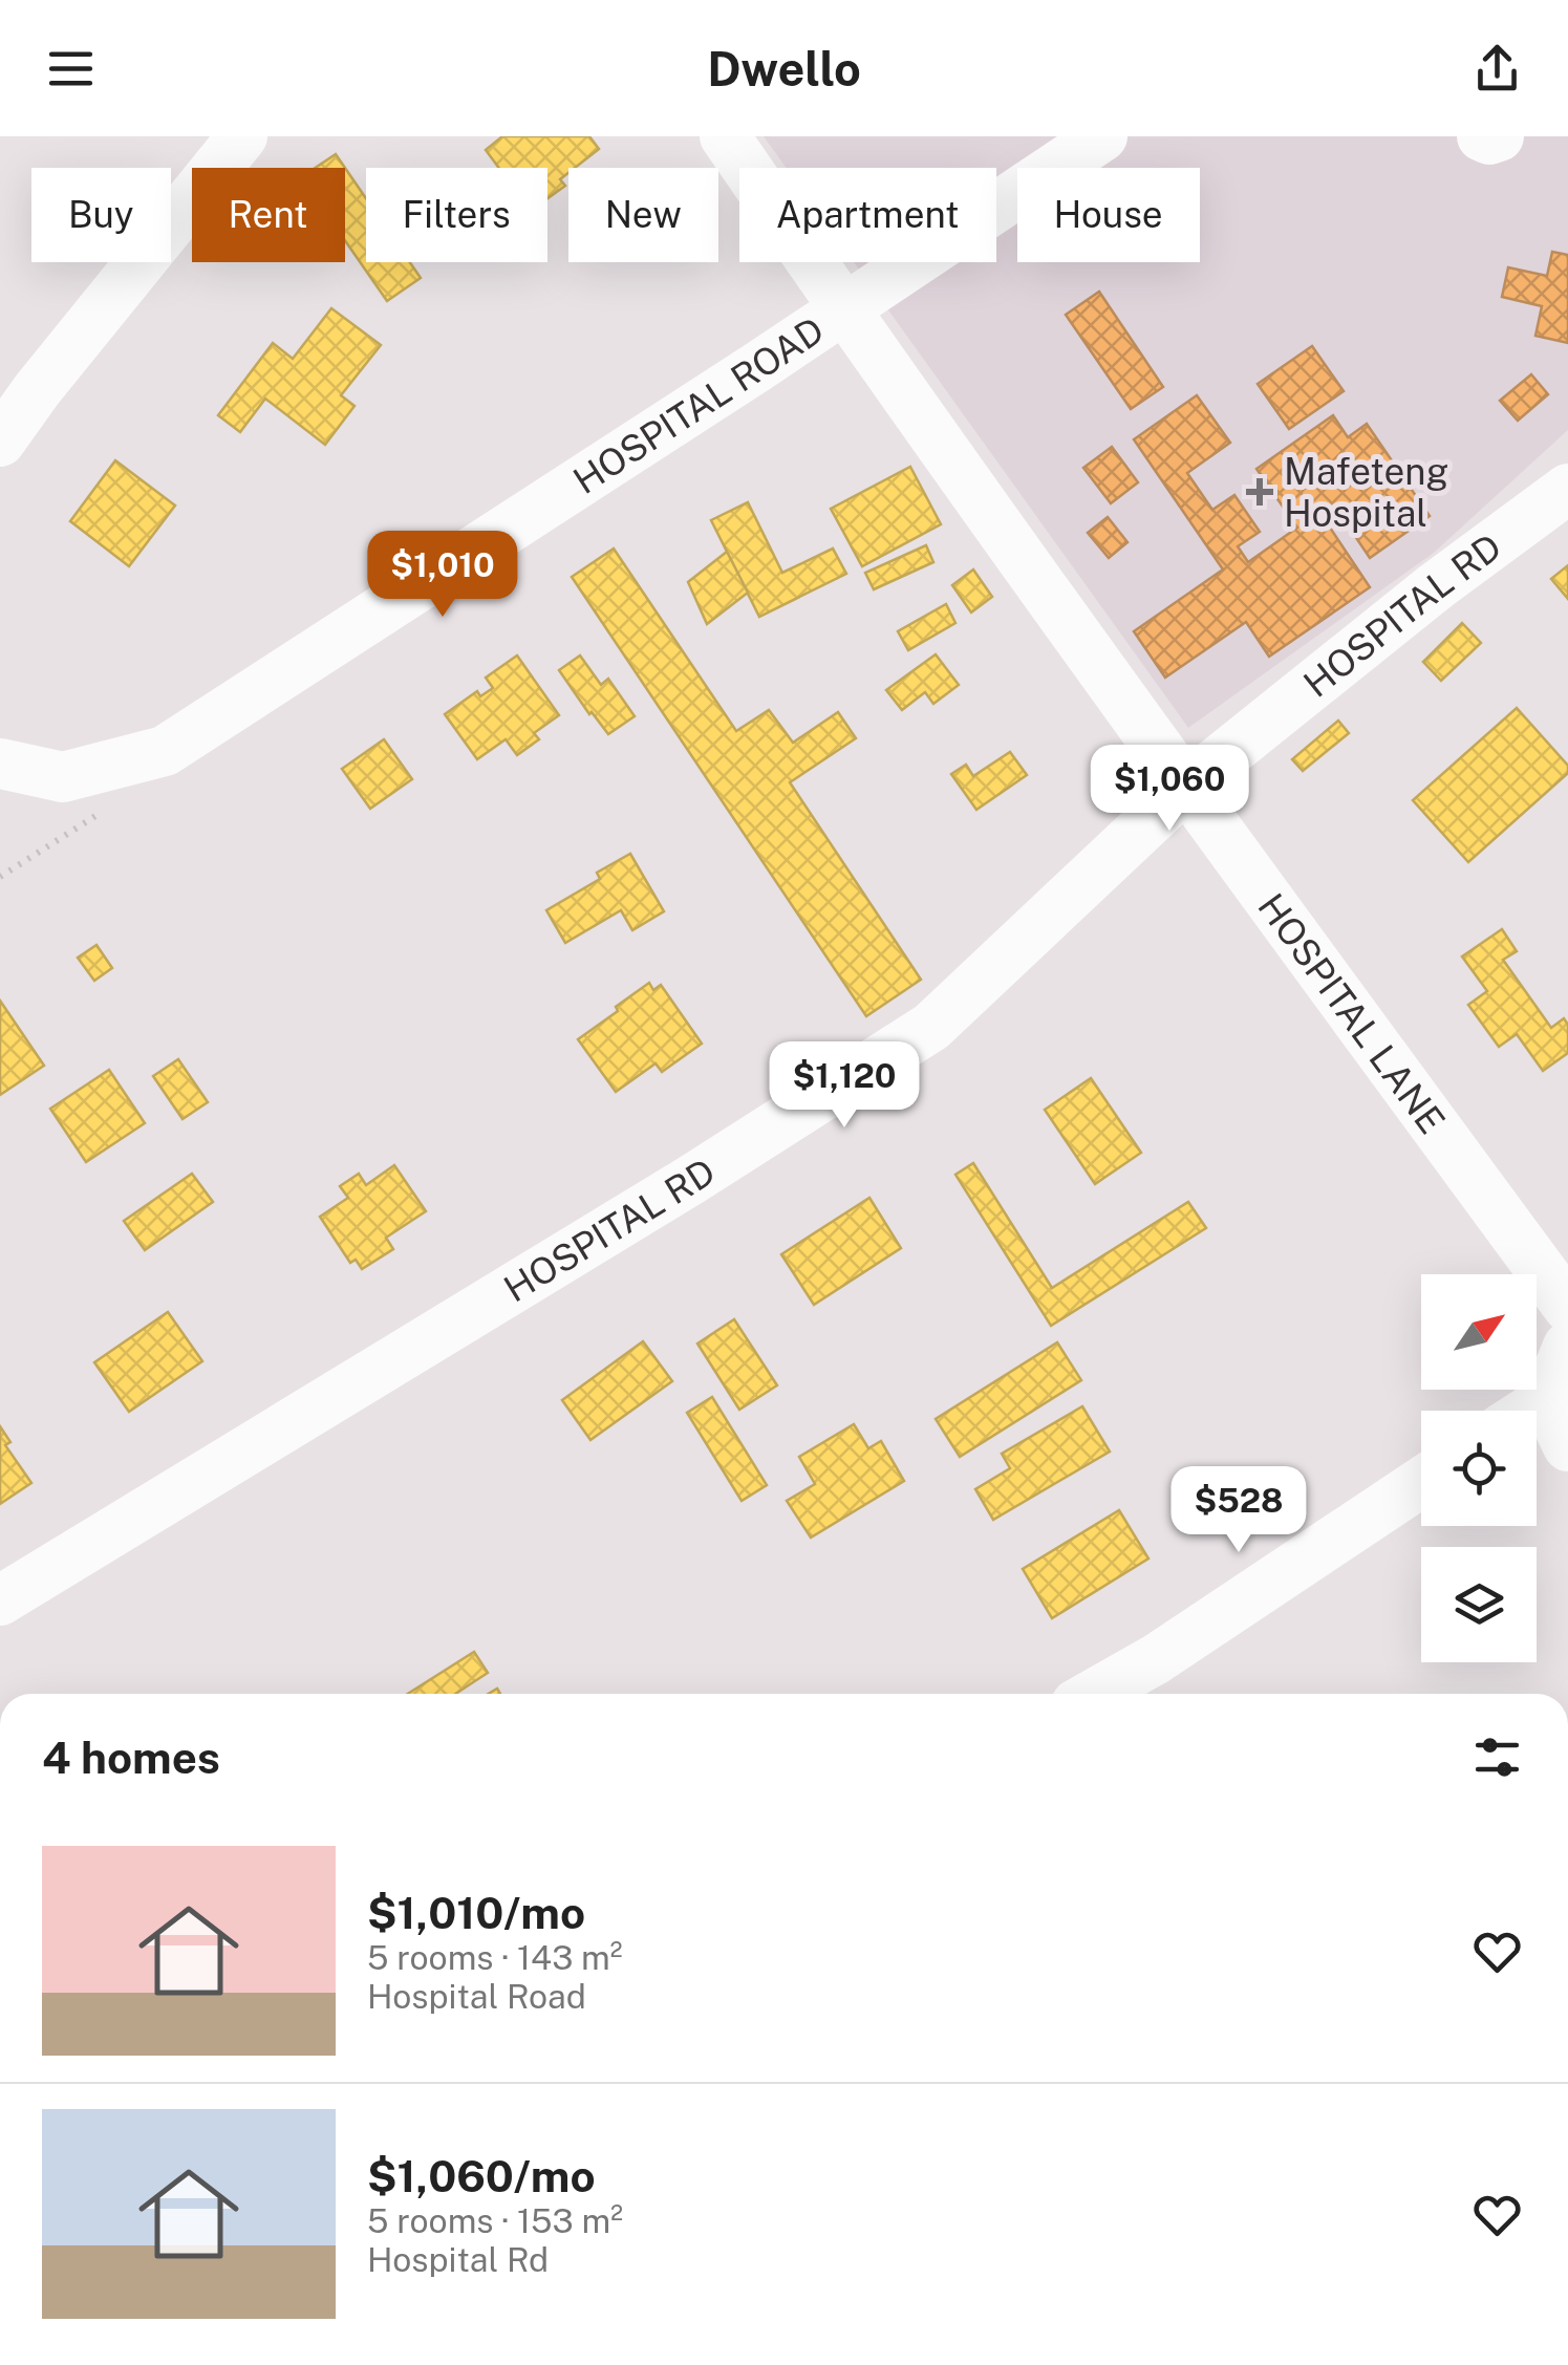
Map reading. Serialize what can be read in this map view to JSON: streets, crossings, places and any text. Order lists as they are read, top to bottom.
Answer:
{
  "streets": {
    "street": ["HOSPITAL ROAD", "HOSPITAL RD", "HOSPITAL LANE"]
  },
  "crossings": [
    ["HOSPITAL ROAD", "HOSPITAL LANE"],
    ["HOSPITAL RD", "HOSPITAL LANE"]
  ],
  "places": {
    "health": ["Mafeteng Hospital"]
  },
  "north": "top right",
  "page": {
    "header": "Dwello",
    "chip": [
      "Buy",
      "Rent",
      "Filters",
      "New",
      "Apartment",
      "House"
    ],
    "price": [
      "$1,010",
      "$1,060",
      "$1,120",
      "$528"
    ],
    "heading": "4 homes",
    "list": [
      {
        "name": "$1,010/mo",
        "note": "5 rooms · 143 m² · Hospital Road"
      },
      {
        "name": "$1,060/mo",
        "note": "5 rooms · 153 m² · Hospital Rd"
      }
    ]
  }
}
